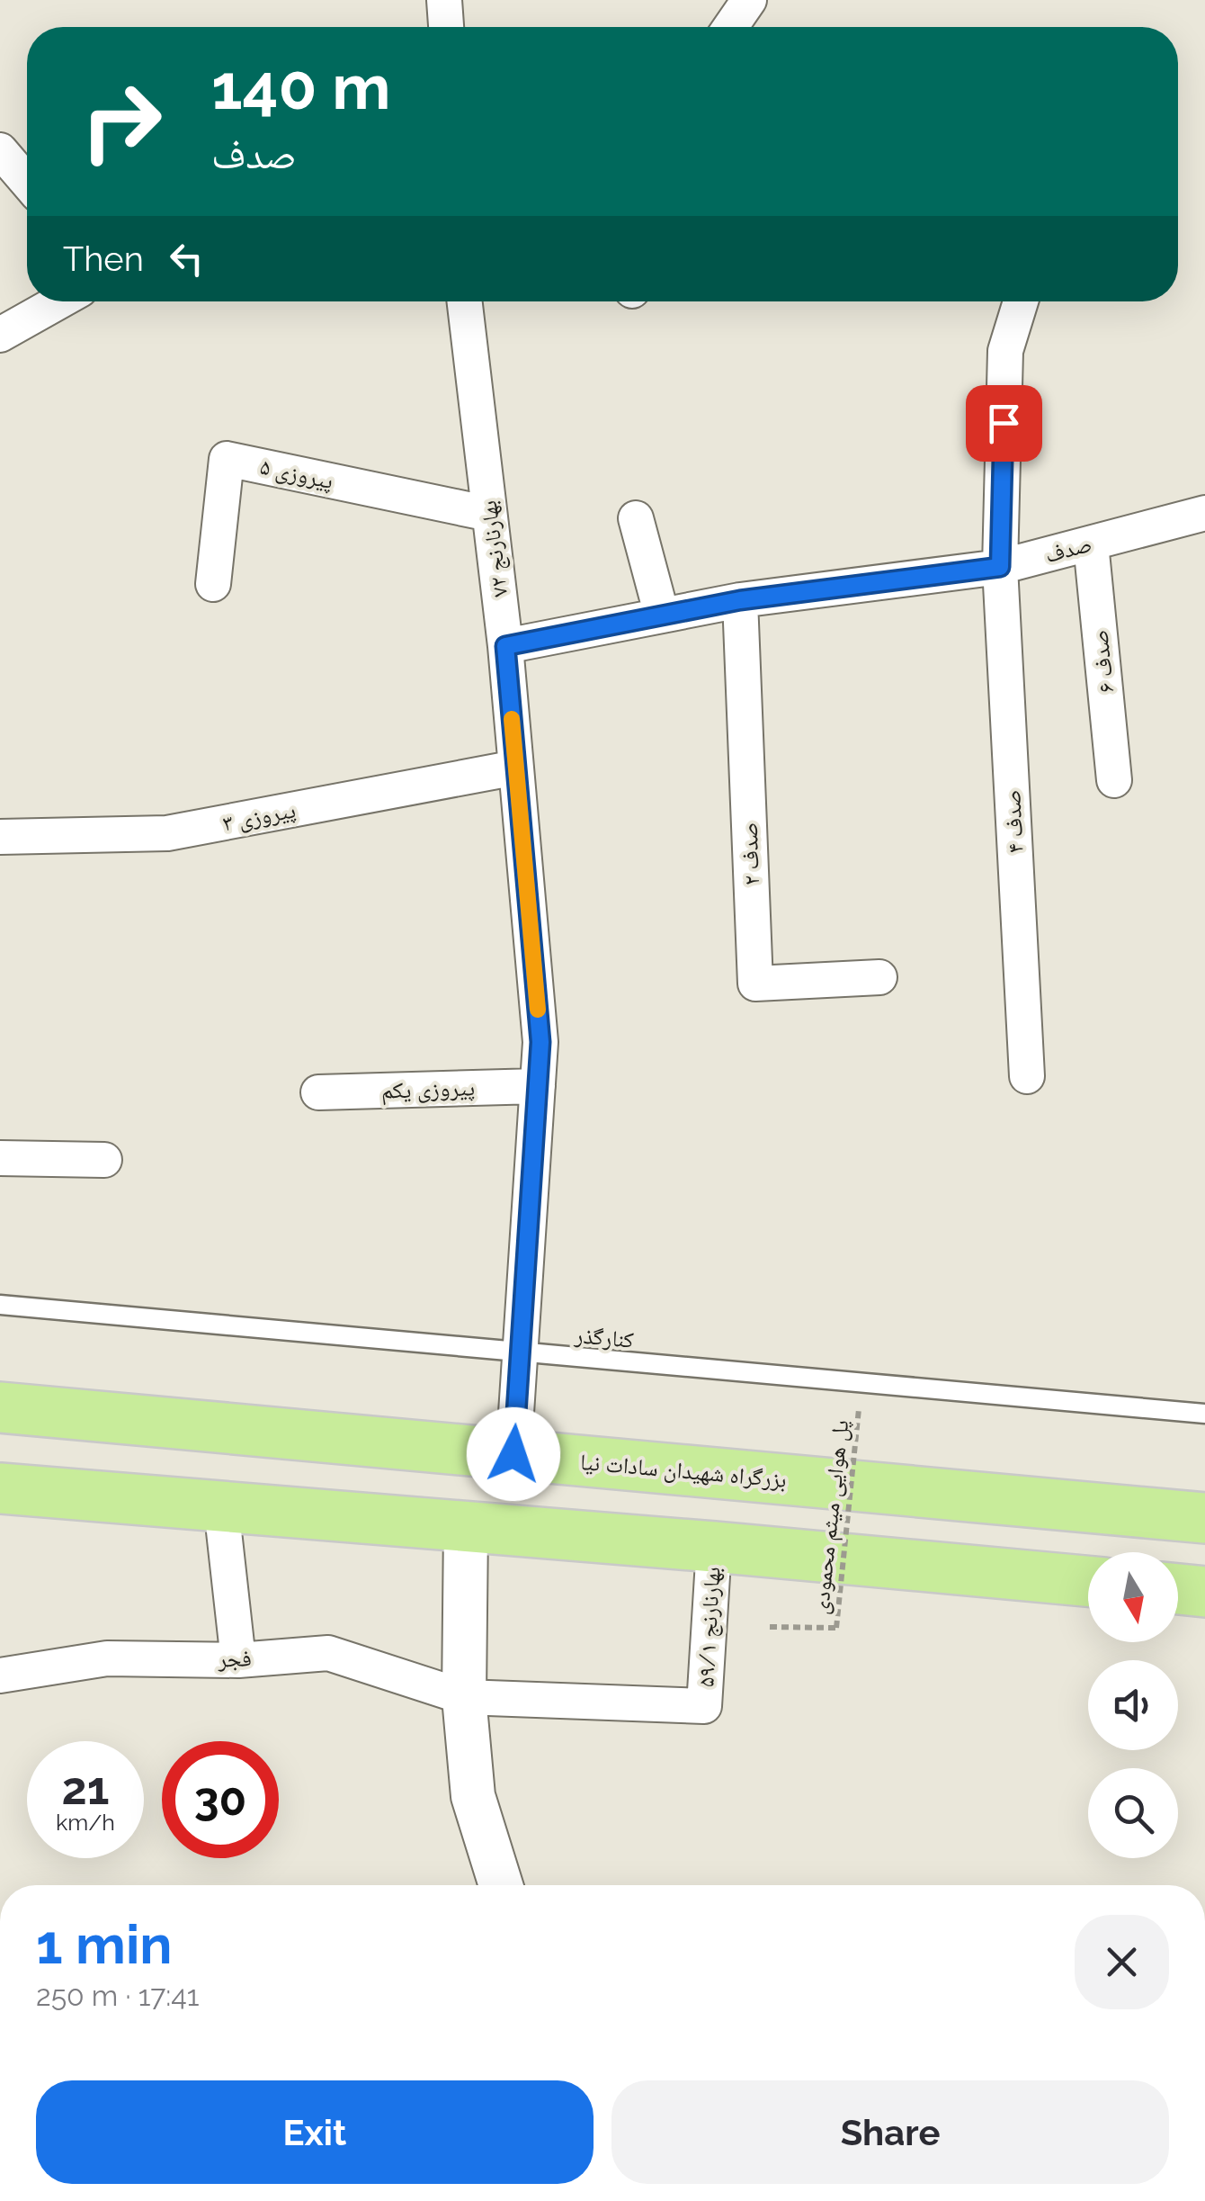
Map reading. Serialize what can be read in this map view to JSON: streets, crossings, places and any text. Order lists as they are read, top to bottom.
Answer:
{
  "streets": {
    "highway": ["بزرگراه شهیدان سادات نیا"],
    "street": [
      "پیروزی ۵",
      "بهارنارنج ۷۲",
      "صدف",
      "صدف ۶",
      "پیروزی ۳",
      "صدف ۴",
      "صدف ۲",
      "پیروزی یکم",
      "بهارنارنج ۵۹/۱",
      "فجر"
    ],
    "lane": ["کنارگذر"],
    "path": ["پل هوایی میثم محمودی"]
  },
  "crossings": [
    ["پیروزی ۵", "بهارنارنج ۷۲"],
    ["بهارنارنج ۷۲", "صدف"],
    ["بهارنارنج ۷۲", "پیروزی ۳"],
    ["بهارنارنج ۷۲", "پیروزی یکم"],
    ["بهارنارنج ۷۲", "کنارگذر"],
    ["بهارنارنج ۷۲", "بزرگراه شهیدان سادات نیا"],
    ["صدف", "صدف ۶"],
    ["صدف", "صدف ۴"],
    ["صدف", "صدف ۲"],
    ["بهارنارنج ۵۹/۱", "فجر"]
  ],
  "north": "bottom",
  "page": {
    "turn": ["140 m", "صدف"],
    "then": "Then",
    "speed": "21 km/h",
    "limit": "30",
    "heading": ["1 min", "250 m · 17:41"],
    "buttons": ["Exit", "Share"]
  }
}
